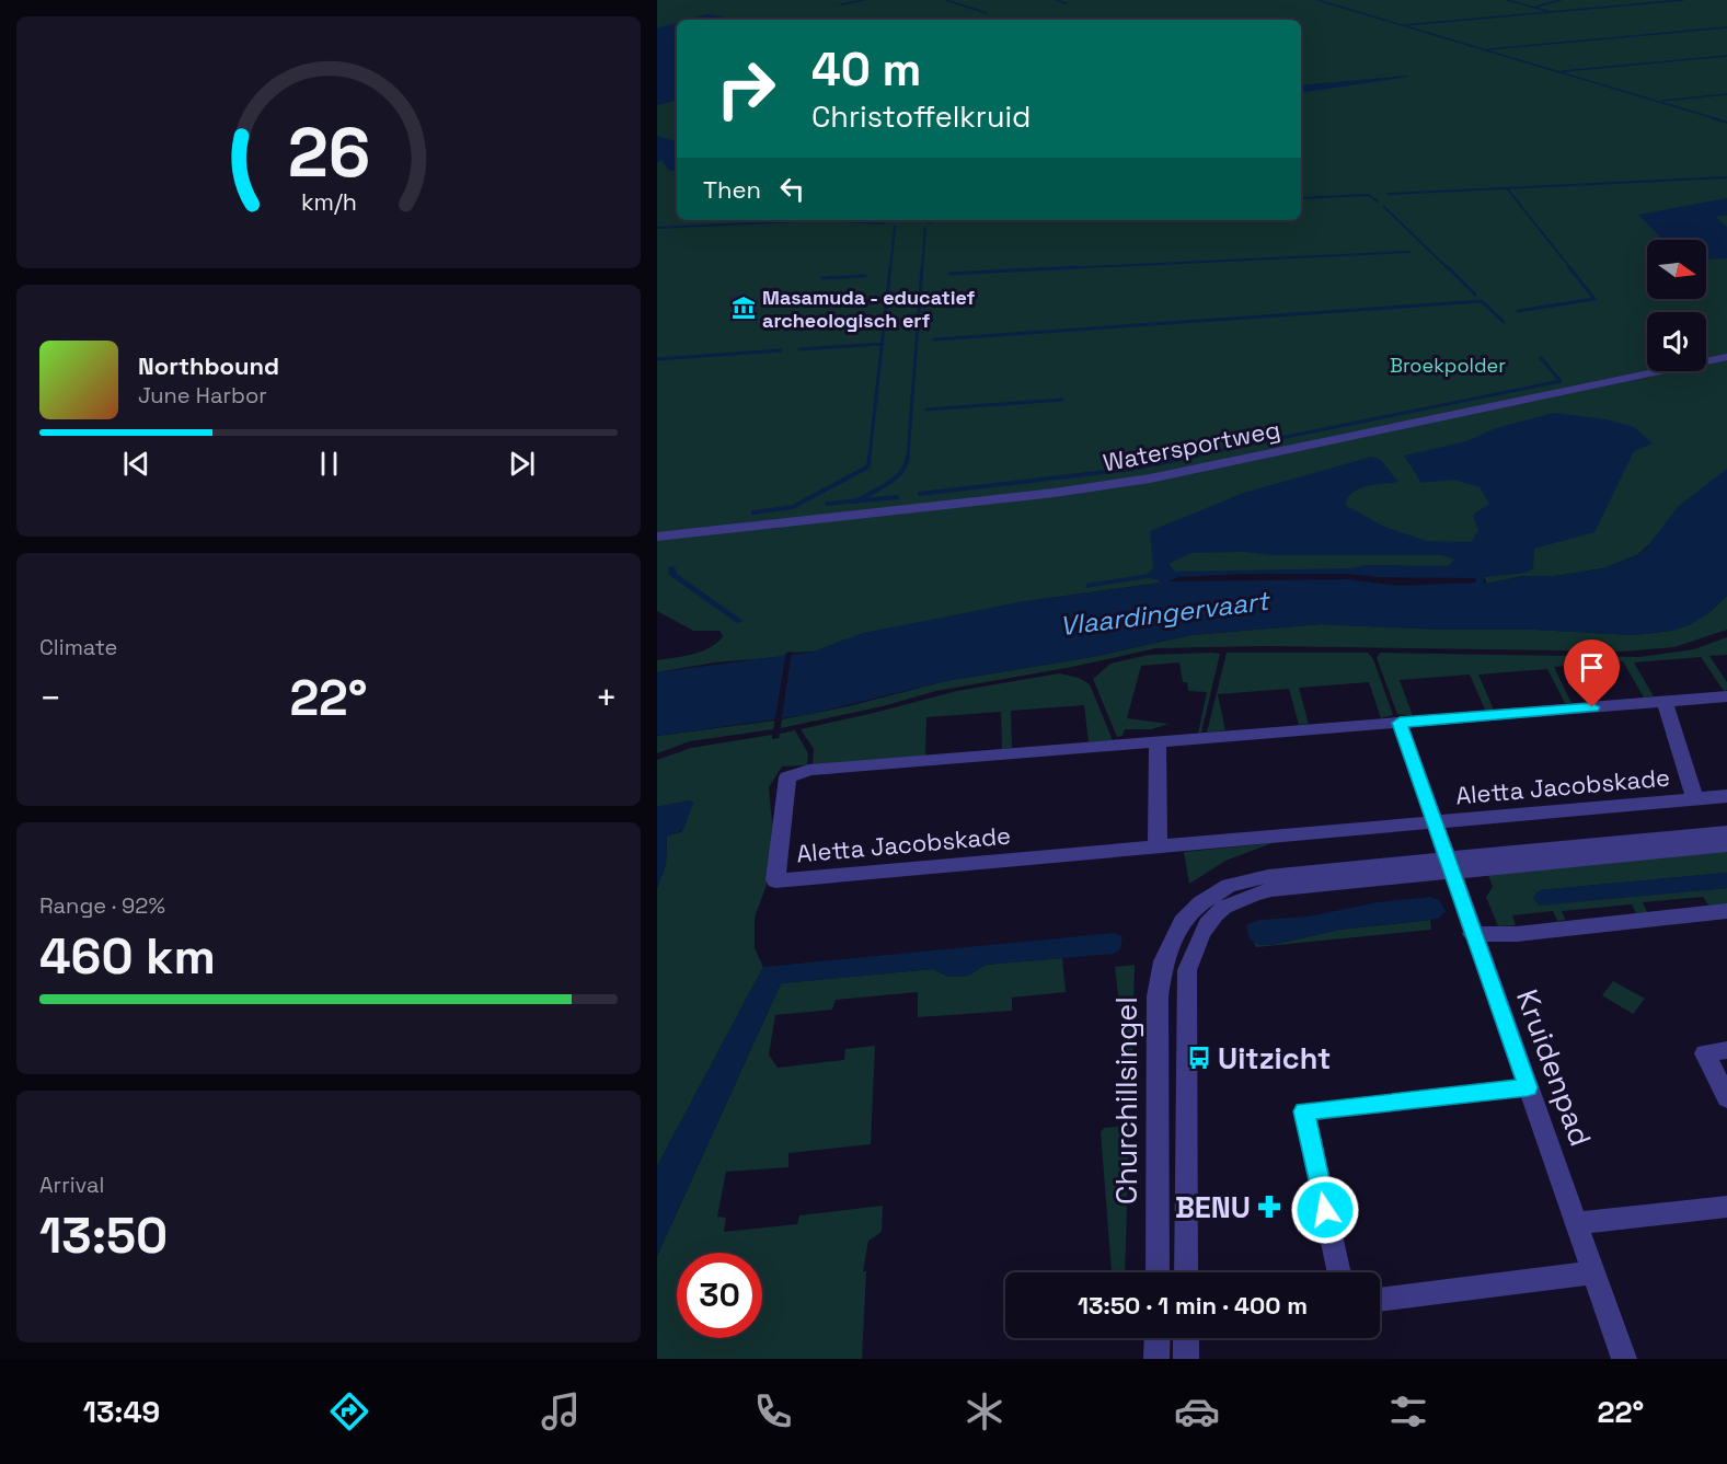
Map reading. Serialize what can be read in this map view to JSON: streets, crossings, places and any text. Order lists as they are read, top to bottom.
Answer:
{
  "streets": {
    "street": [
      "Watersportweg",
      "Aletta Jacobskade",
      "Kruidenpad",
      "Churchillsingel"
    ]
  },
  "crossings": [
    ["Aletta Jacobskade", "Kruidenpad"]
  ],
  "water": ["Vlaardingervaart"],
  "parks": ["Broekpolder"],
  "places": {
    "museum": ["Masamuda - educatief archeologisch erf"],
    "bus stop": ["Uitzicht"],
    "pharmacy": ["BENU"]
  },
  "north": "right",
  "page": {
    "turn": ["40 m", "Christoffelkruid"],
    "then": "Then",
    "song": ["Northbound", "June Harbor"],
    "tile": [
      "Climate",
      ["Range · 92%", "460 km"],
      ["Arrival", "13:50"]
    ],
    "heat": ["−", "22°", "+"],
    "limit": "30",
    "trip": "13:50 · 1 min · 400 m",
    "tabs": ["13:49", "22°"],
    "gauge": ["26", "km/h"]
  }
}
